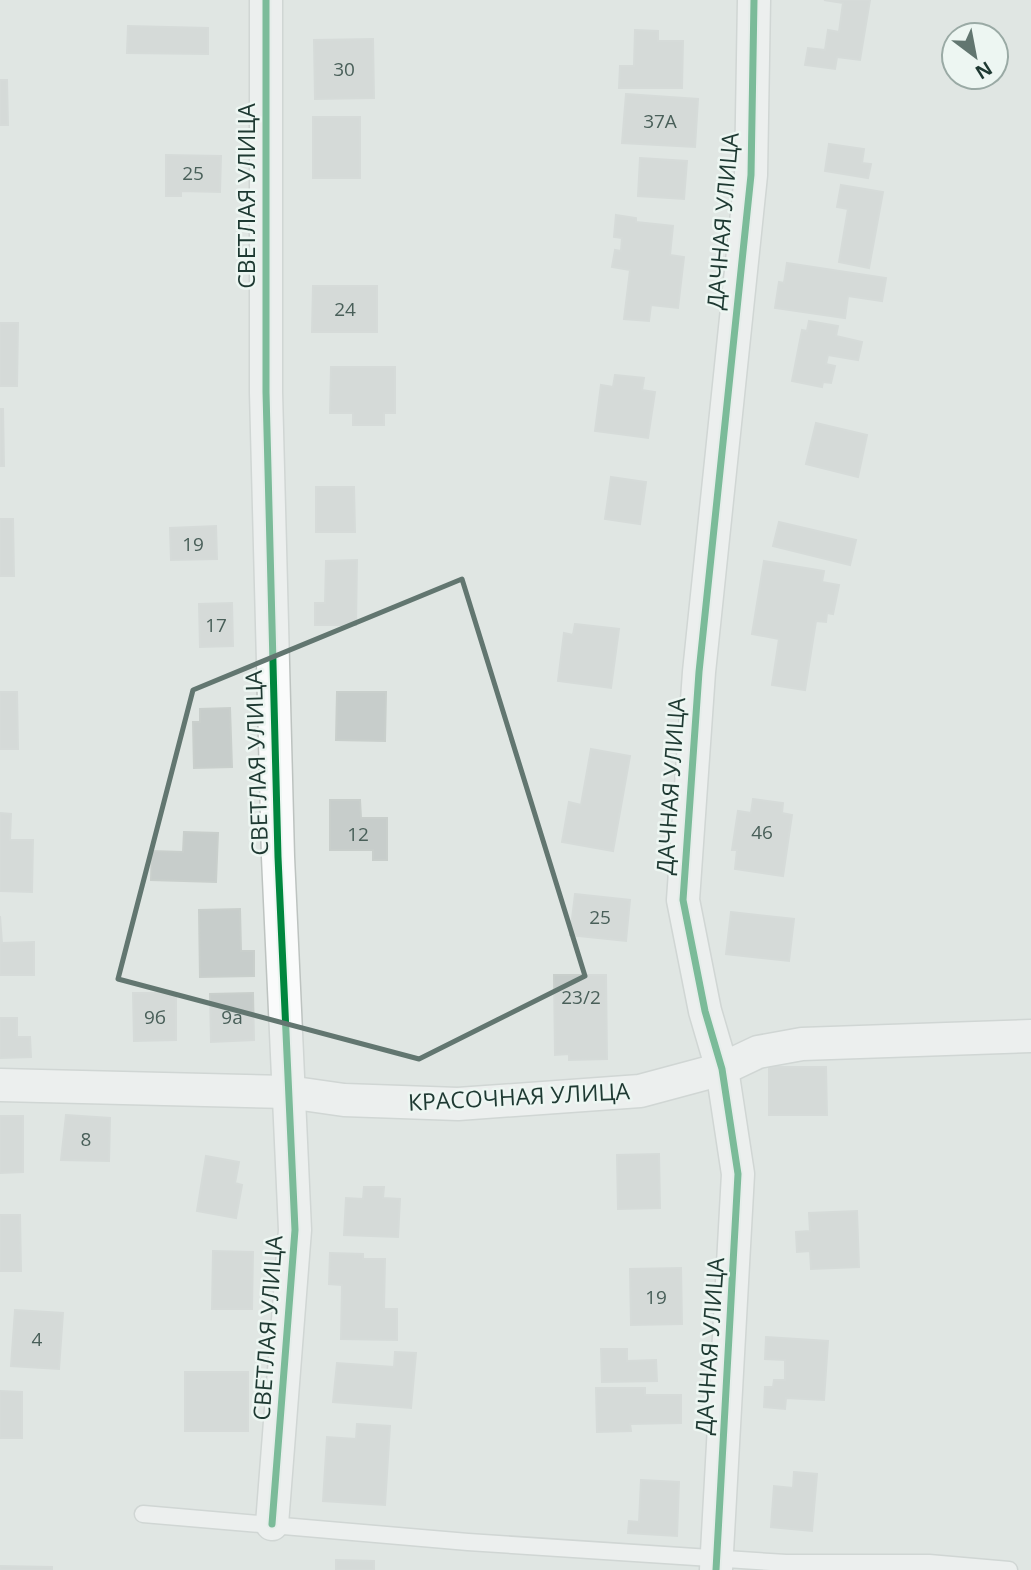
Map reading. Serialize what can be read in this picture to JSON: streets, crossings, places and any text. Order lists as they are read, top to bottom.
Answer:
{
  "streets": {
    "street": ["СВЕТЛАЯ УЛИЦА", "ДАЧНАЯ УЛИЦА", "КРАСОЧНАЯ УЛИЦА"]
  },
  "crossings": [
    ["СВЕТЛАЯ УЛИЦА", "КРАСОЧНАЯ УЛИЦА"],
    ["ДАЧНАЯ УЛИЦА", "КРАСОЧНАЯ УЛИЦА"]
  ],
  "house_numbers": [
    "30",
    "37А",
    "25",
    "24",
    "19",
    "17",
    "46",
    "12",
    "25",
    "23/2",
    "9б",
    "9а",
    "8",
    "19",
    "4"
  ],
  "north": "bottom right"
}
